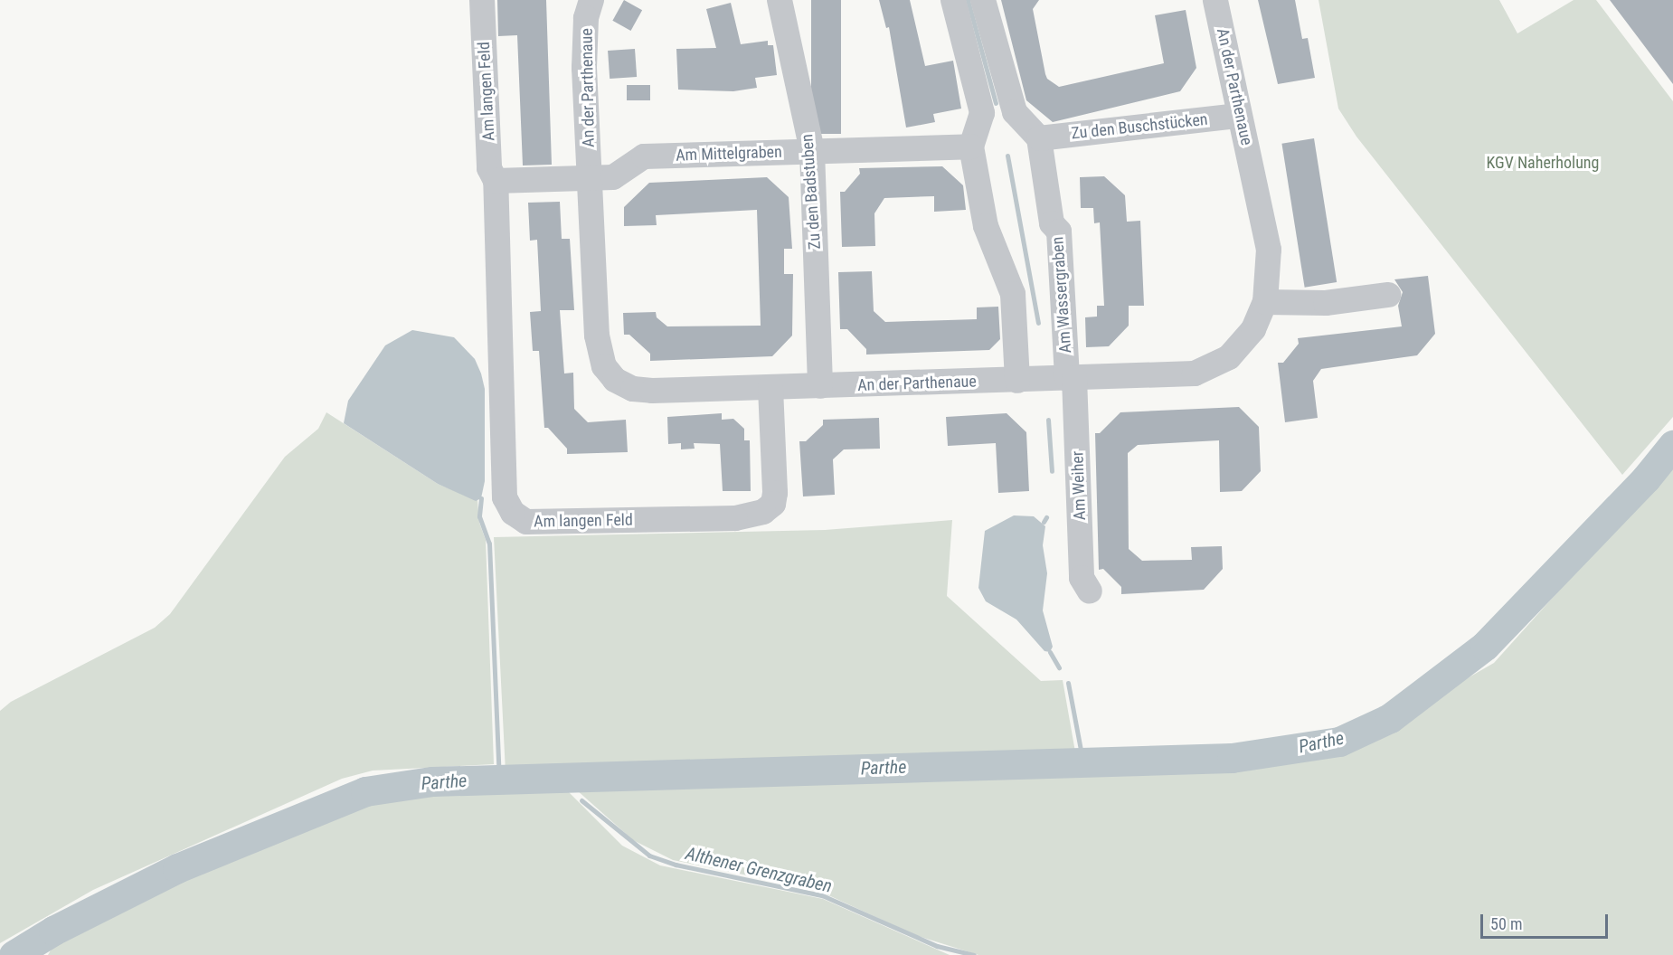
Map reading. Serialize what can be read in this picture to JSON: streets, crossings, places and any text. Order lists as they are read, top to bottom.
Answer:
{
  "streets": {
    "street": [
      "An der Parthenaue",
      "Am langen Feld",
      "Zu den Buschstücken",
      "Am Mittelgraben",
      "Zu den Badstuben",
      "Am Wassergraben",
      "Am Weiher"
    ]
  },
  "crossings": [
    ["An der Parthenaue", "Am langen Feld"],
    ["An der Parthenaue", "Zu den Buschstücken"],
    ["An der Parthenaue", "Am Mittelgraben"],
    ["An der Parthenaue", "Zu den Badstuben"],
    ["An der Parthenaue", "Am Wassergraben"],
    ["An der Parthenaue", "Am Weiher"],
    ["Zu den Buschstücken", "Am Wassergraben"],
    ["Am Mittelgraben", "Zu den Badstuben"],
    ["Am Wassergraben", "Am Weiher"]
  ],
  "water": ["Parthe", "Althener Grenzgraben"],
  "parks": ["KGV Naherholung"],
  "scale_bar": "50 m"
}
